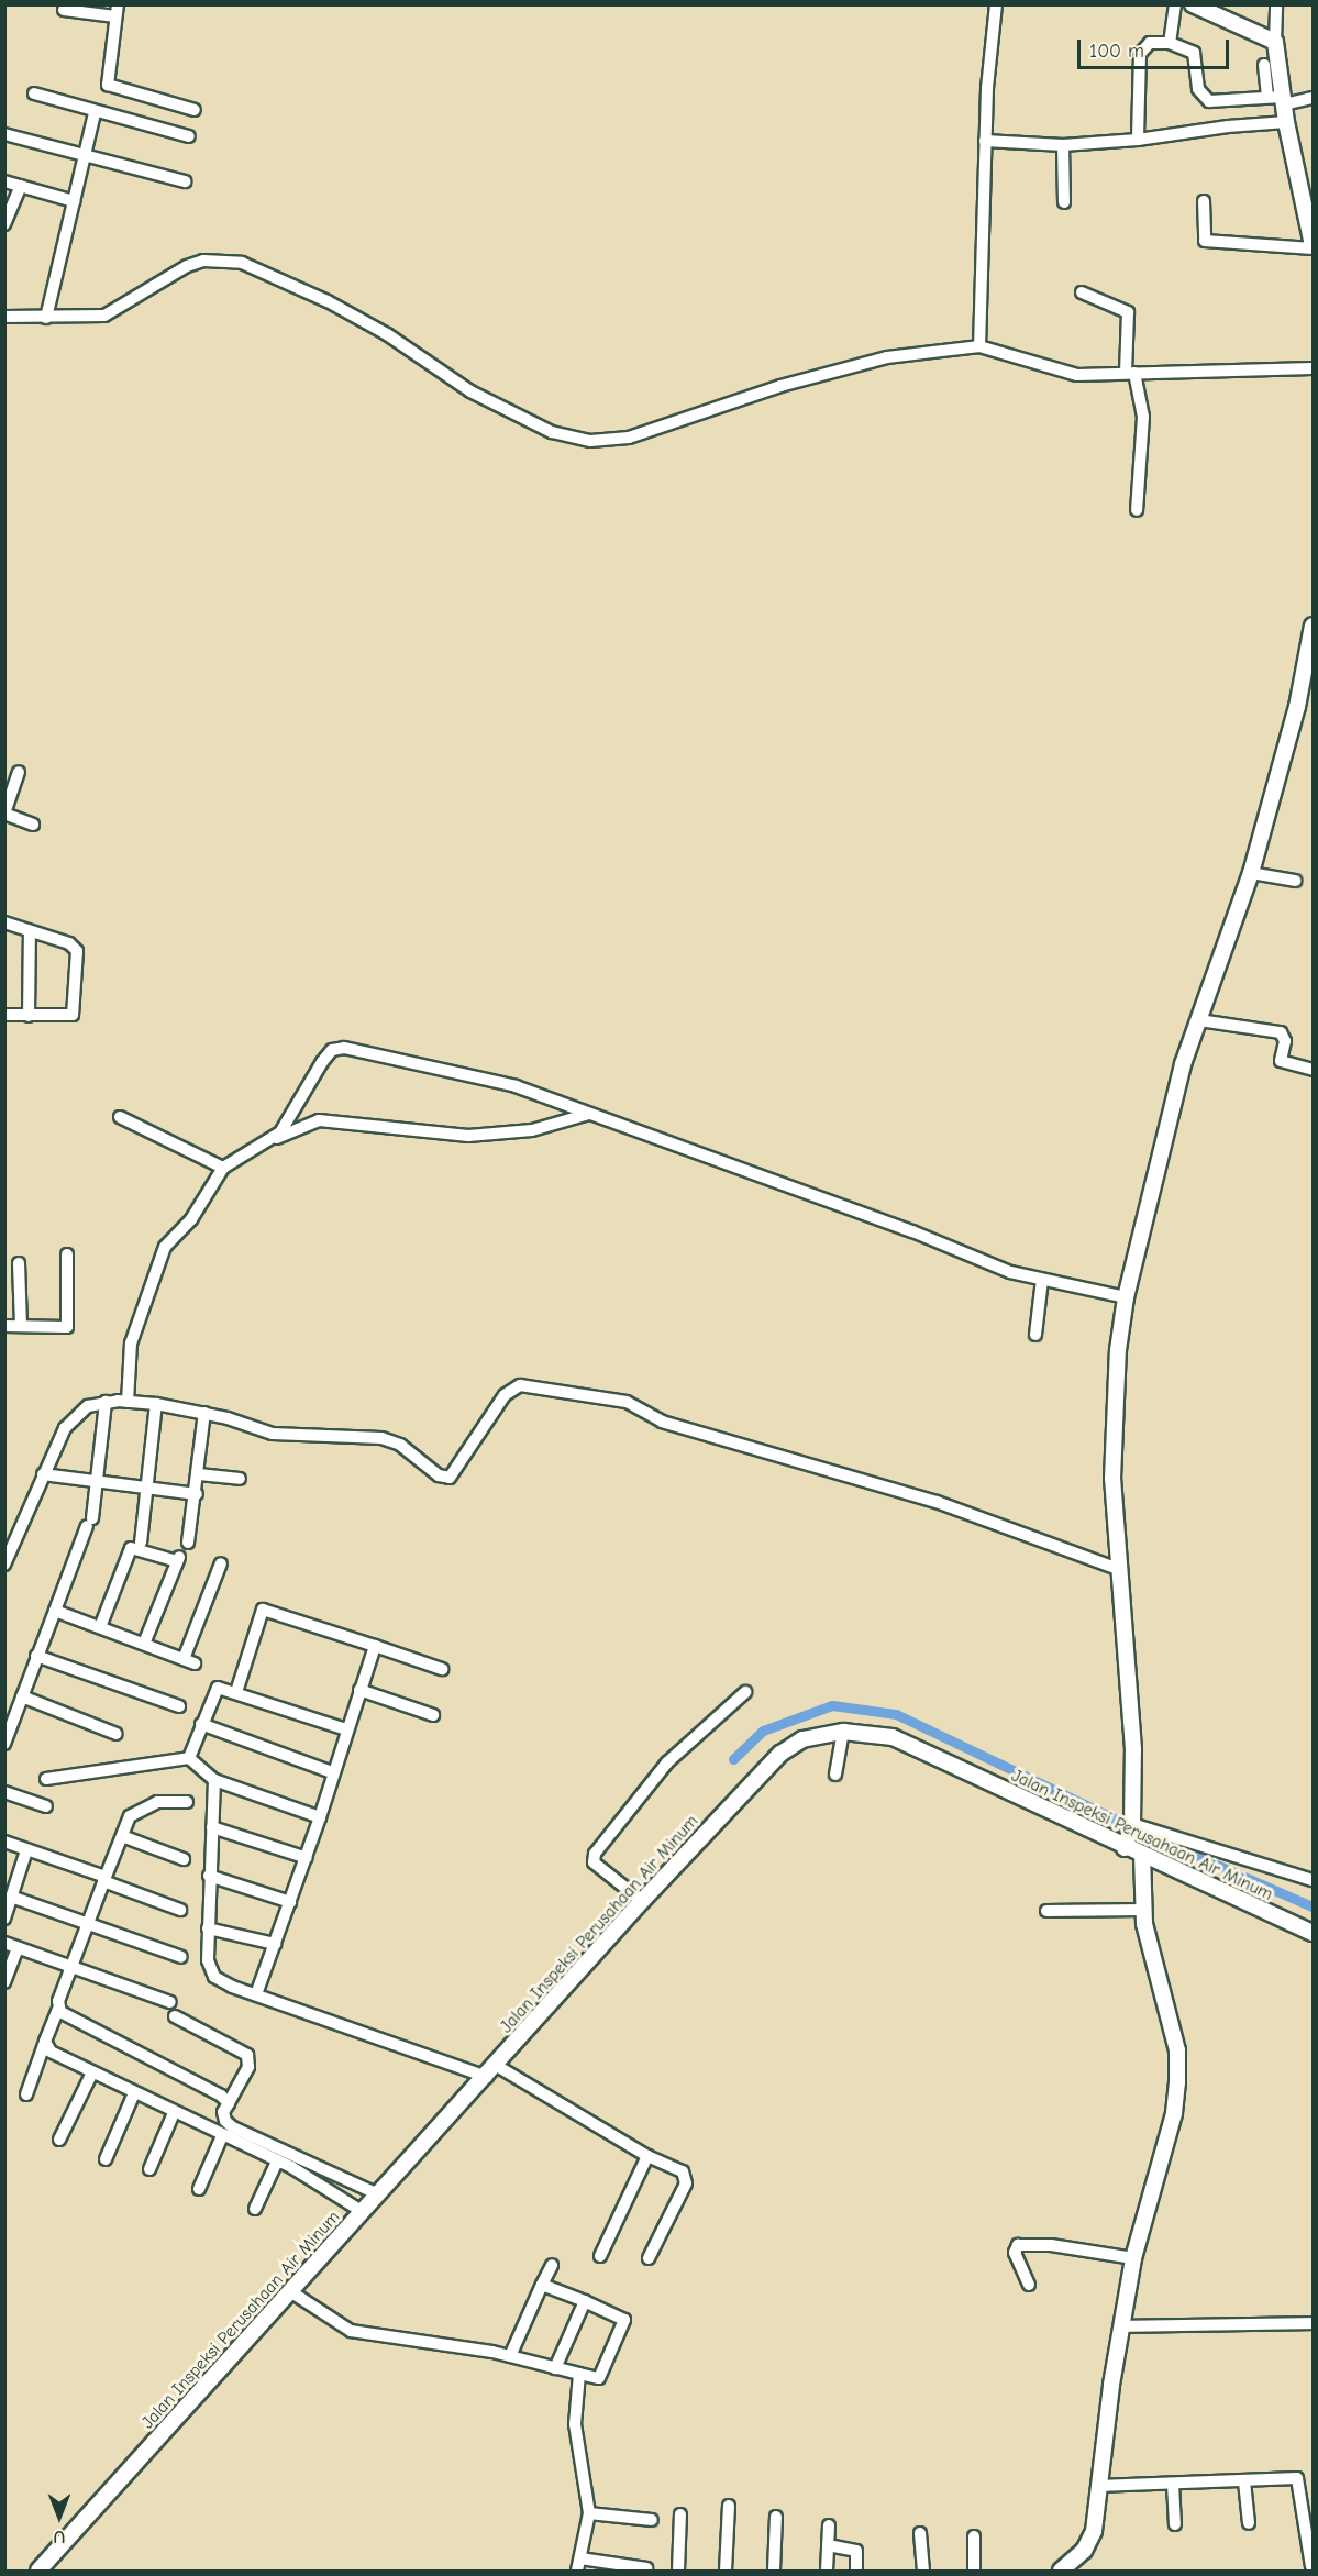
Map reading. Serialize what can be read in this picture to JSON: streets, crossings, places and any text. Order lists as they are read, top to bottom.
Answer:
{
  "streets": {
    "street": ["Jalan Inspeksi Perusahaan Air Minum"]
  },
  "scale_bar": "100 m",
  "north": "bottom"
}
